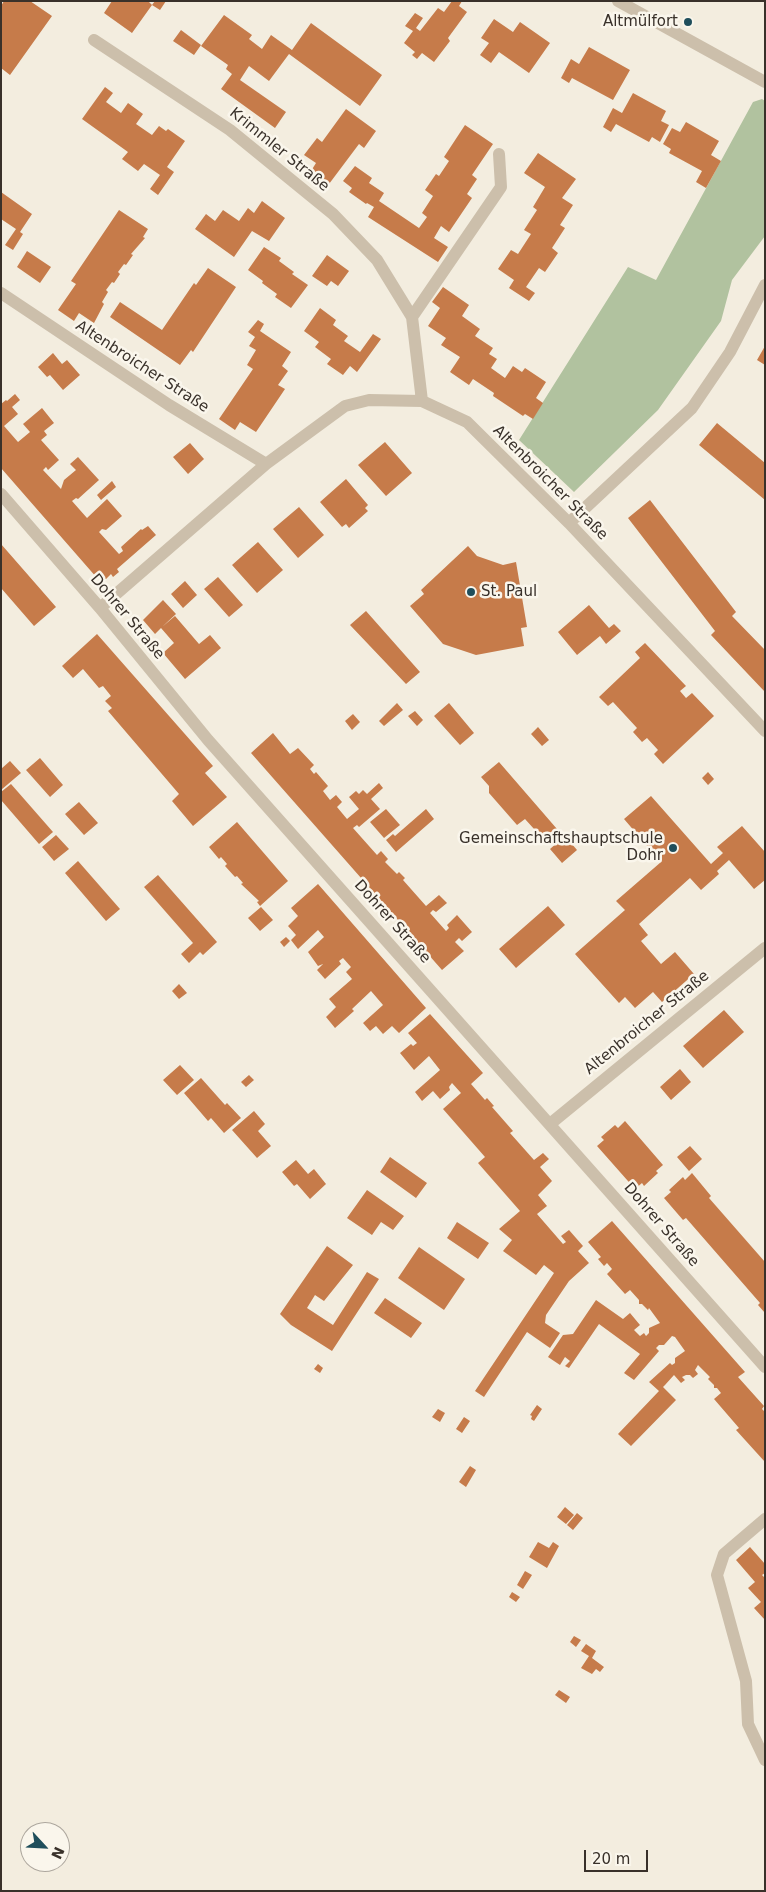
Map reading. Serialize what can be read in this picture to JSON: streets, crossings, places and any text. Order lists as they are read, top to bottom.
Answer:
{
  "streets": {
    "street": ["Krimmler Straße", "Altenbroicher Straße", "Dohrer Straße"]
  },
  "crossings": [
    ["Krimmler Straße", "Altenbroicher Straße"],
    ["Altenbroicher Straße", "Dohrer Straße"]
  ],
  "places": ["Altmülfort", "St. Paul", "Gemeinschaftshauptschule Dohr"],
  "scale_bar": "20 m",
  "north": "bottom right"
}
